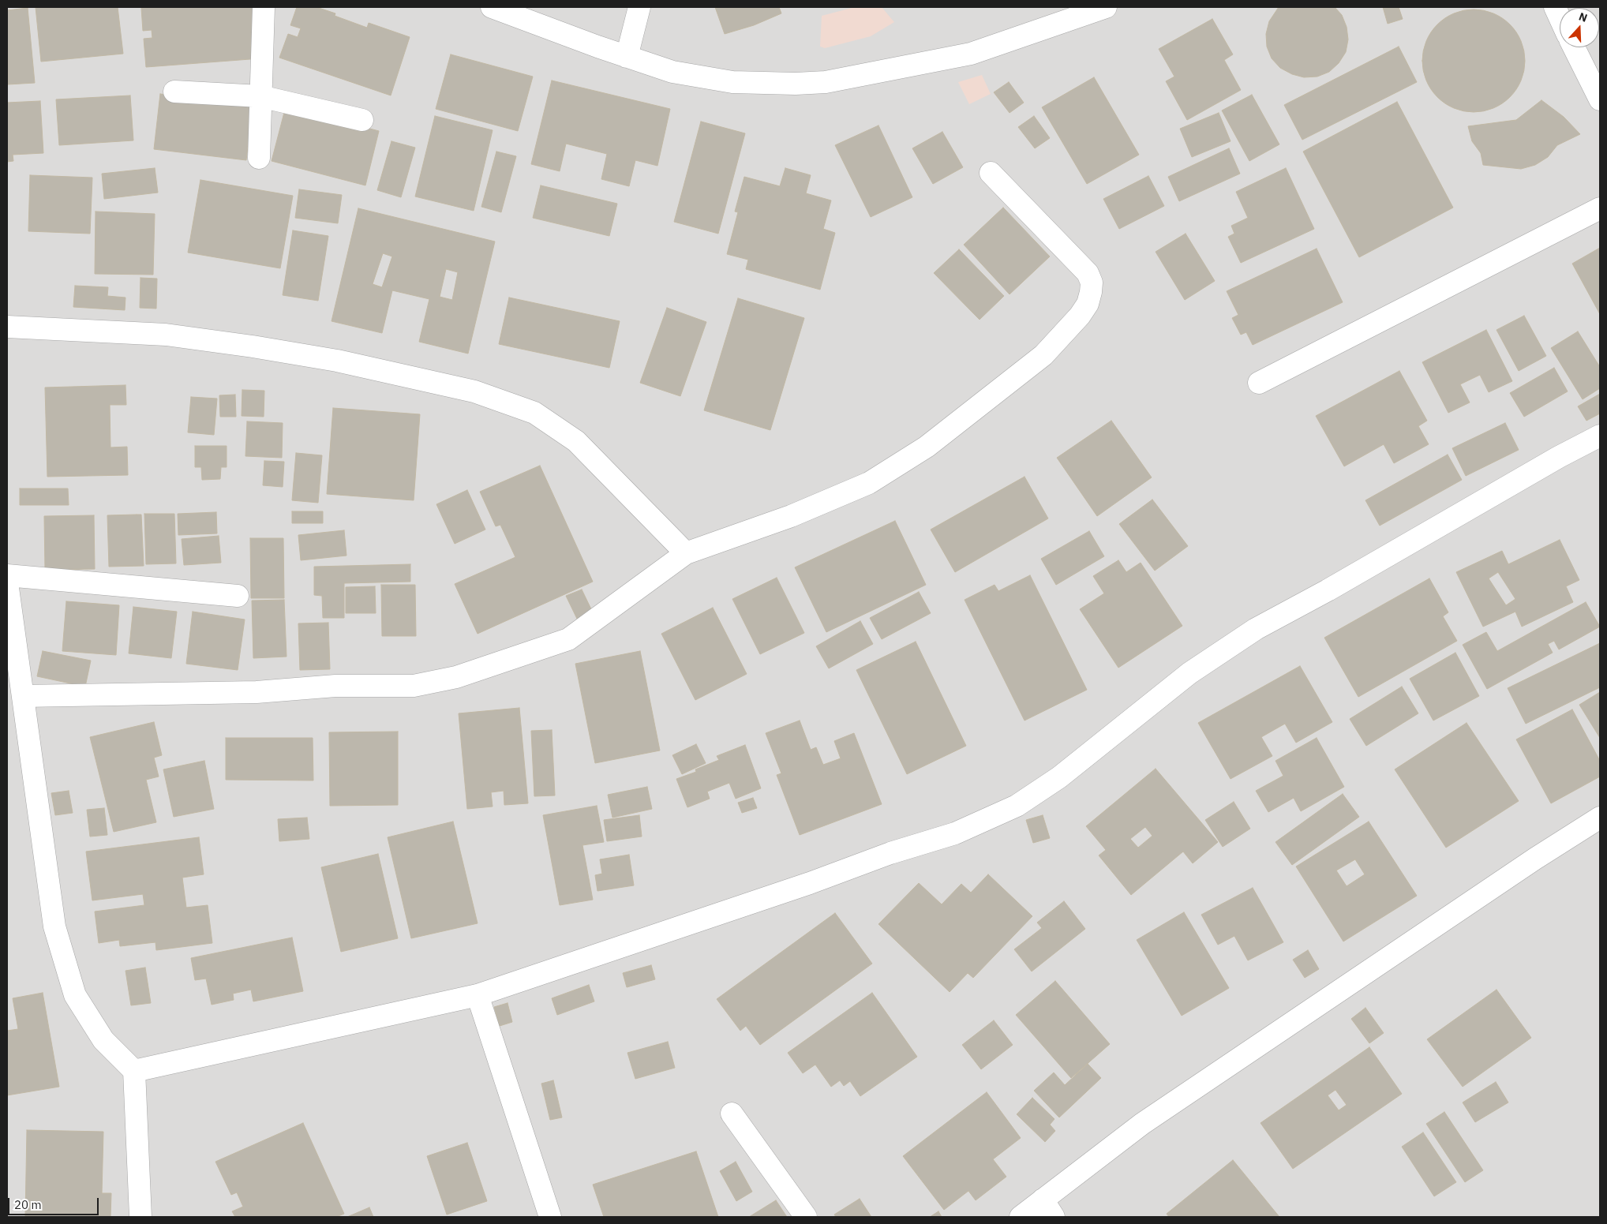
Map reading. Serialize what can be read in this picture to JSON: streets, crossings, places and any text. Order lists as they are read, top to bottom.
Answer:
{
  "scale_bar": "20 m",
  "north": "top"
}
